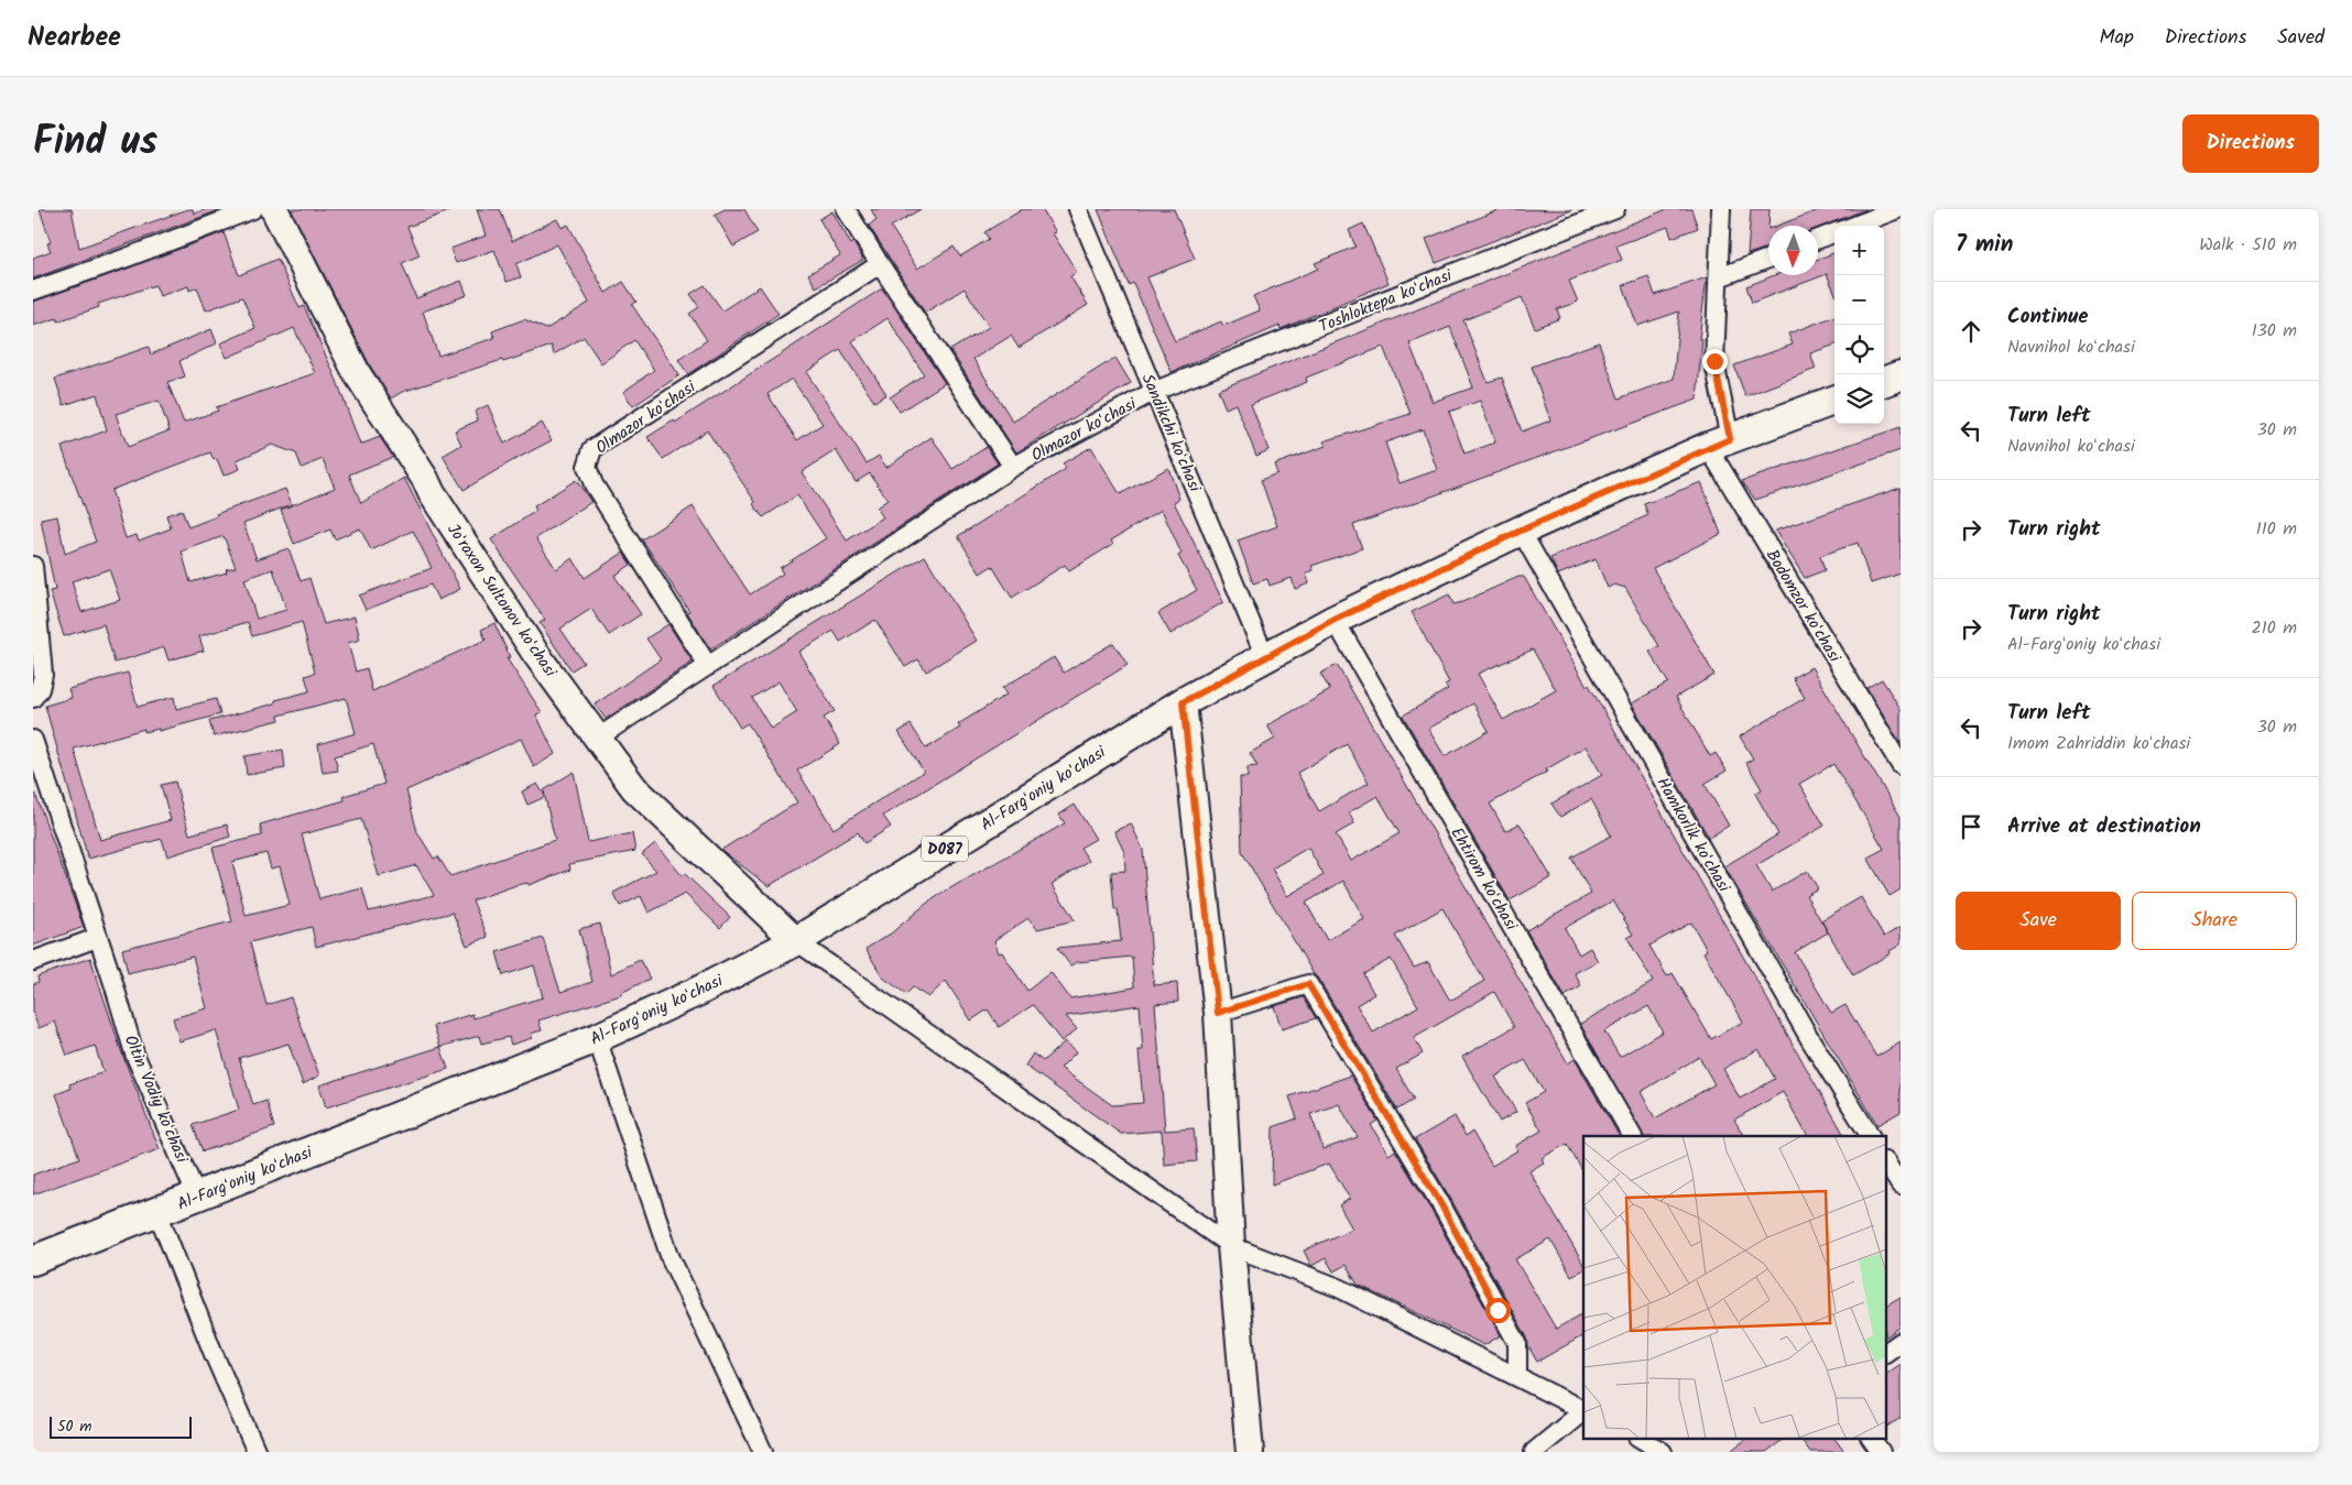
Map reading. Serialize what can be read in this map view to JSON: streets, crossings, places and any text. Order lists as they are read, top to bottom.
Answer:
{
  "streets": {
    "main road": ["Al-Fargʻoniy koʻchasi", "D087"],
    "street": [
      "Toshloktepa koʻchasi",
      "Olmazor koʻchasi",
      "Sandikchi koʻchasi",
      "Joʻraxon Sultonov koʻchasi",
      "Bodomzor koʻchasi",
      "Hamkorlik koʻchasi",
      "Ehtirom koʻchasi",
      "Oltin Vodiy koʻchasi"
    ]
  },
  "crossings": [
    ["Toshloktepa koʻchasi", "Olmazor koʻchasi"],
    ["Toshloktepa koʻchasi", "Sandikchi koʻchasi"],
    ["Olmazor koʻchasi", "Sandikchi koʻchasi"],
    ["Olmazor koʻchasi", "Joʻraxon Sultonov koʻchasi"],
    ["Sandikchi koʻchasi", "Al-Fargʻoniy koʻchasi"],
    ["Joʻraxon Sultonov koʻchasi", "Al-Fargʻoniy koʻchasi"],
    ["Bodomzor koʻchasi", "Al-Fargʻoniy koʻchasi"],
    ["Al-Fargʻoniy koʻchasi", "Hamkorlik koʻchasi"],
    ["Al-Fargʻoniy koʻchasi", "Ehtirom koʻchasi"],
    ["Al-Fargʻoniy koʻchasi", "Oltin Vodiy koʻchasi"]
  ],
  "scale_bar": "50 m",
  "north": "bottom",
  "page": {
    "header": "Nearbee",
    "nav": ["Map", "Directions", "Saved"],
    "title": "Find us",
    "buttons": [
      "Directions",
      ["Save", "Share"]
    ],
    "heading": ["7 min", "Walk · 510 m"],
    "map_buttons": ["+", "−"],
    "list": [
      ["Continue", "Navnihol koʻchasi", "130 m"],
      ["Turn left", "Navnihol koʻchasi", "30 m"],
      ["Turn right", "110 m"],
      ["Turn right", "Al-Fargʻoniy koʻchasi", "210 m"],
      ["Turn left", "Imom Zahriddin koʻchasi", "30 m"],
      "Arrive at destination"
    ],
    "scale": "50 m"
  }
}
